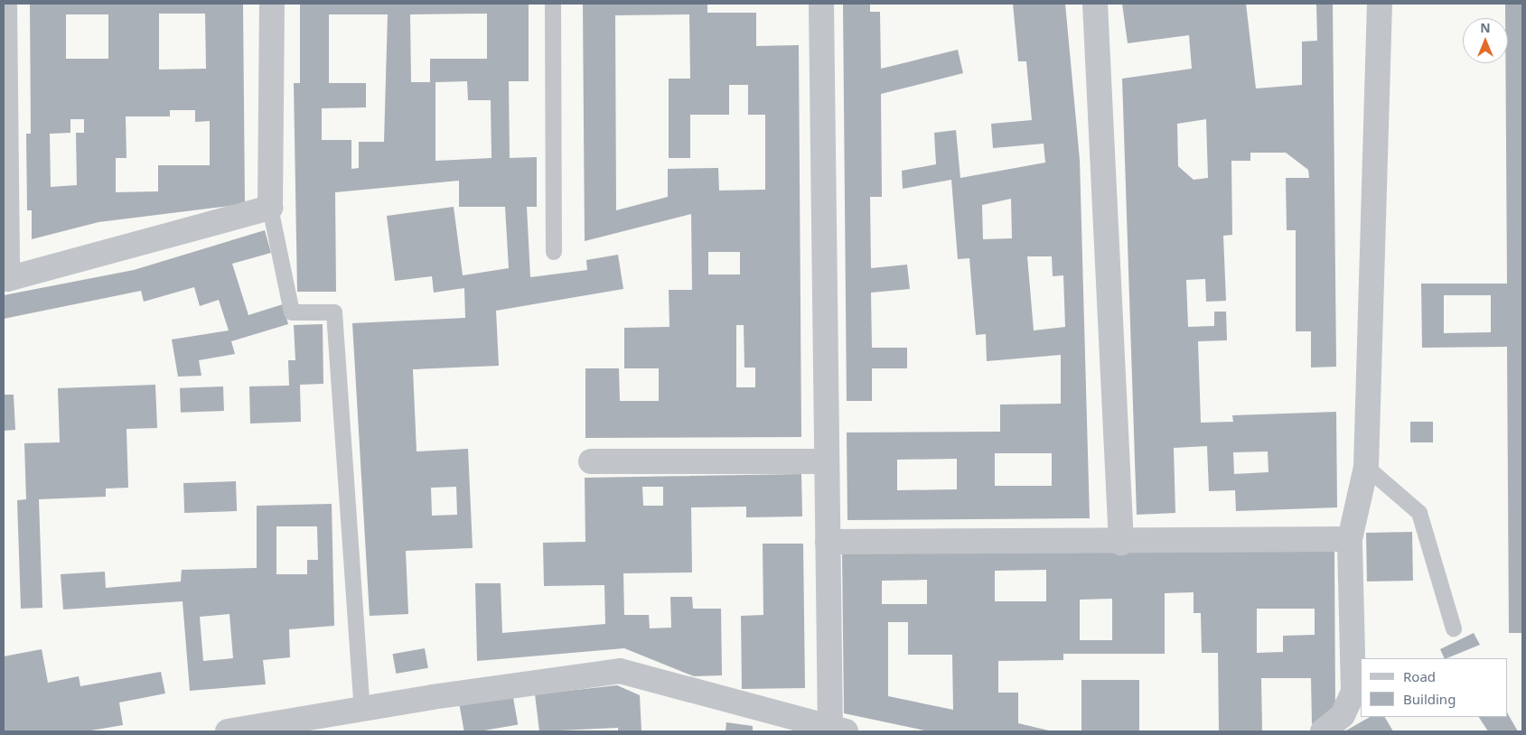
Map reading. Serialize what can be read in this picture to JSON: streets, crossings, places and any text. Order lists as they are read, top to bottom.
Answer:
{
  "legend": ["Road", "Building"],
  "north": "top"
}
